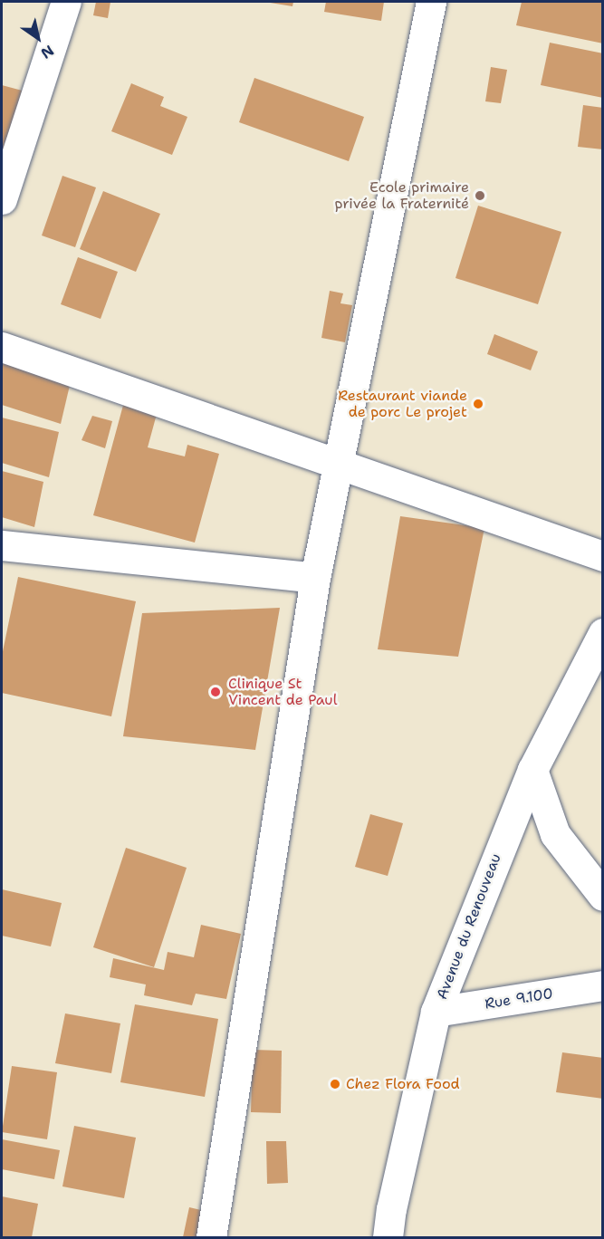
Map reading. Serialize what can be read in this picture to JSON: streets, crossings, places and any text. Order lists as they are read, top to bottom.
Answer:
{
  "streets": {
    "street": ["Avenue du Renouveau", "Rue 9.100"]
  },
  "crossings": [
    ["Avenue du Renouveau", "Rue 9.100"]
  ],
  "places": [
    "Ecole primaire privée la Fraternité",
    "Restaurant viande de porc Le projet",
    "Clinique St Vincent de Paul",
    "Chez Flora Food"
  ],
  "north": "bottom right"
}
